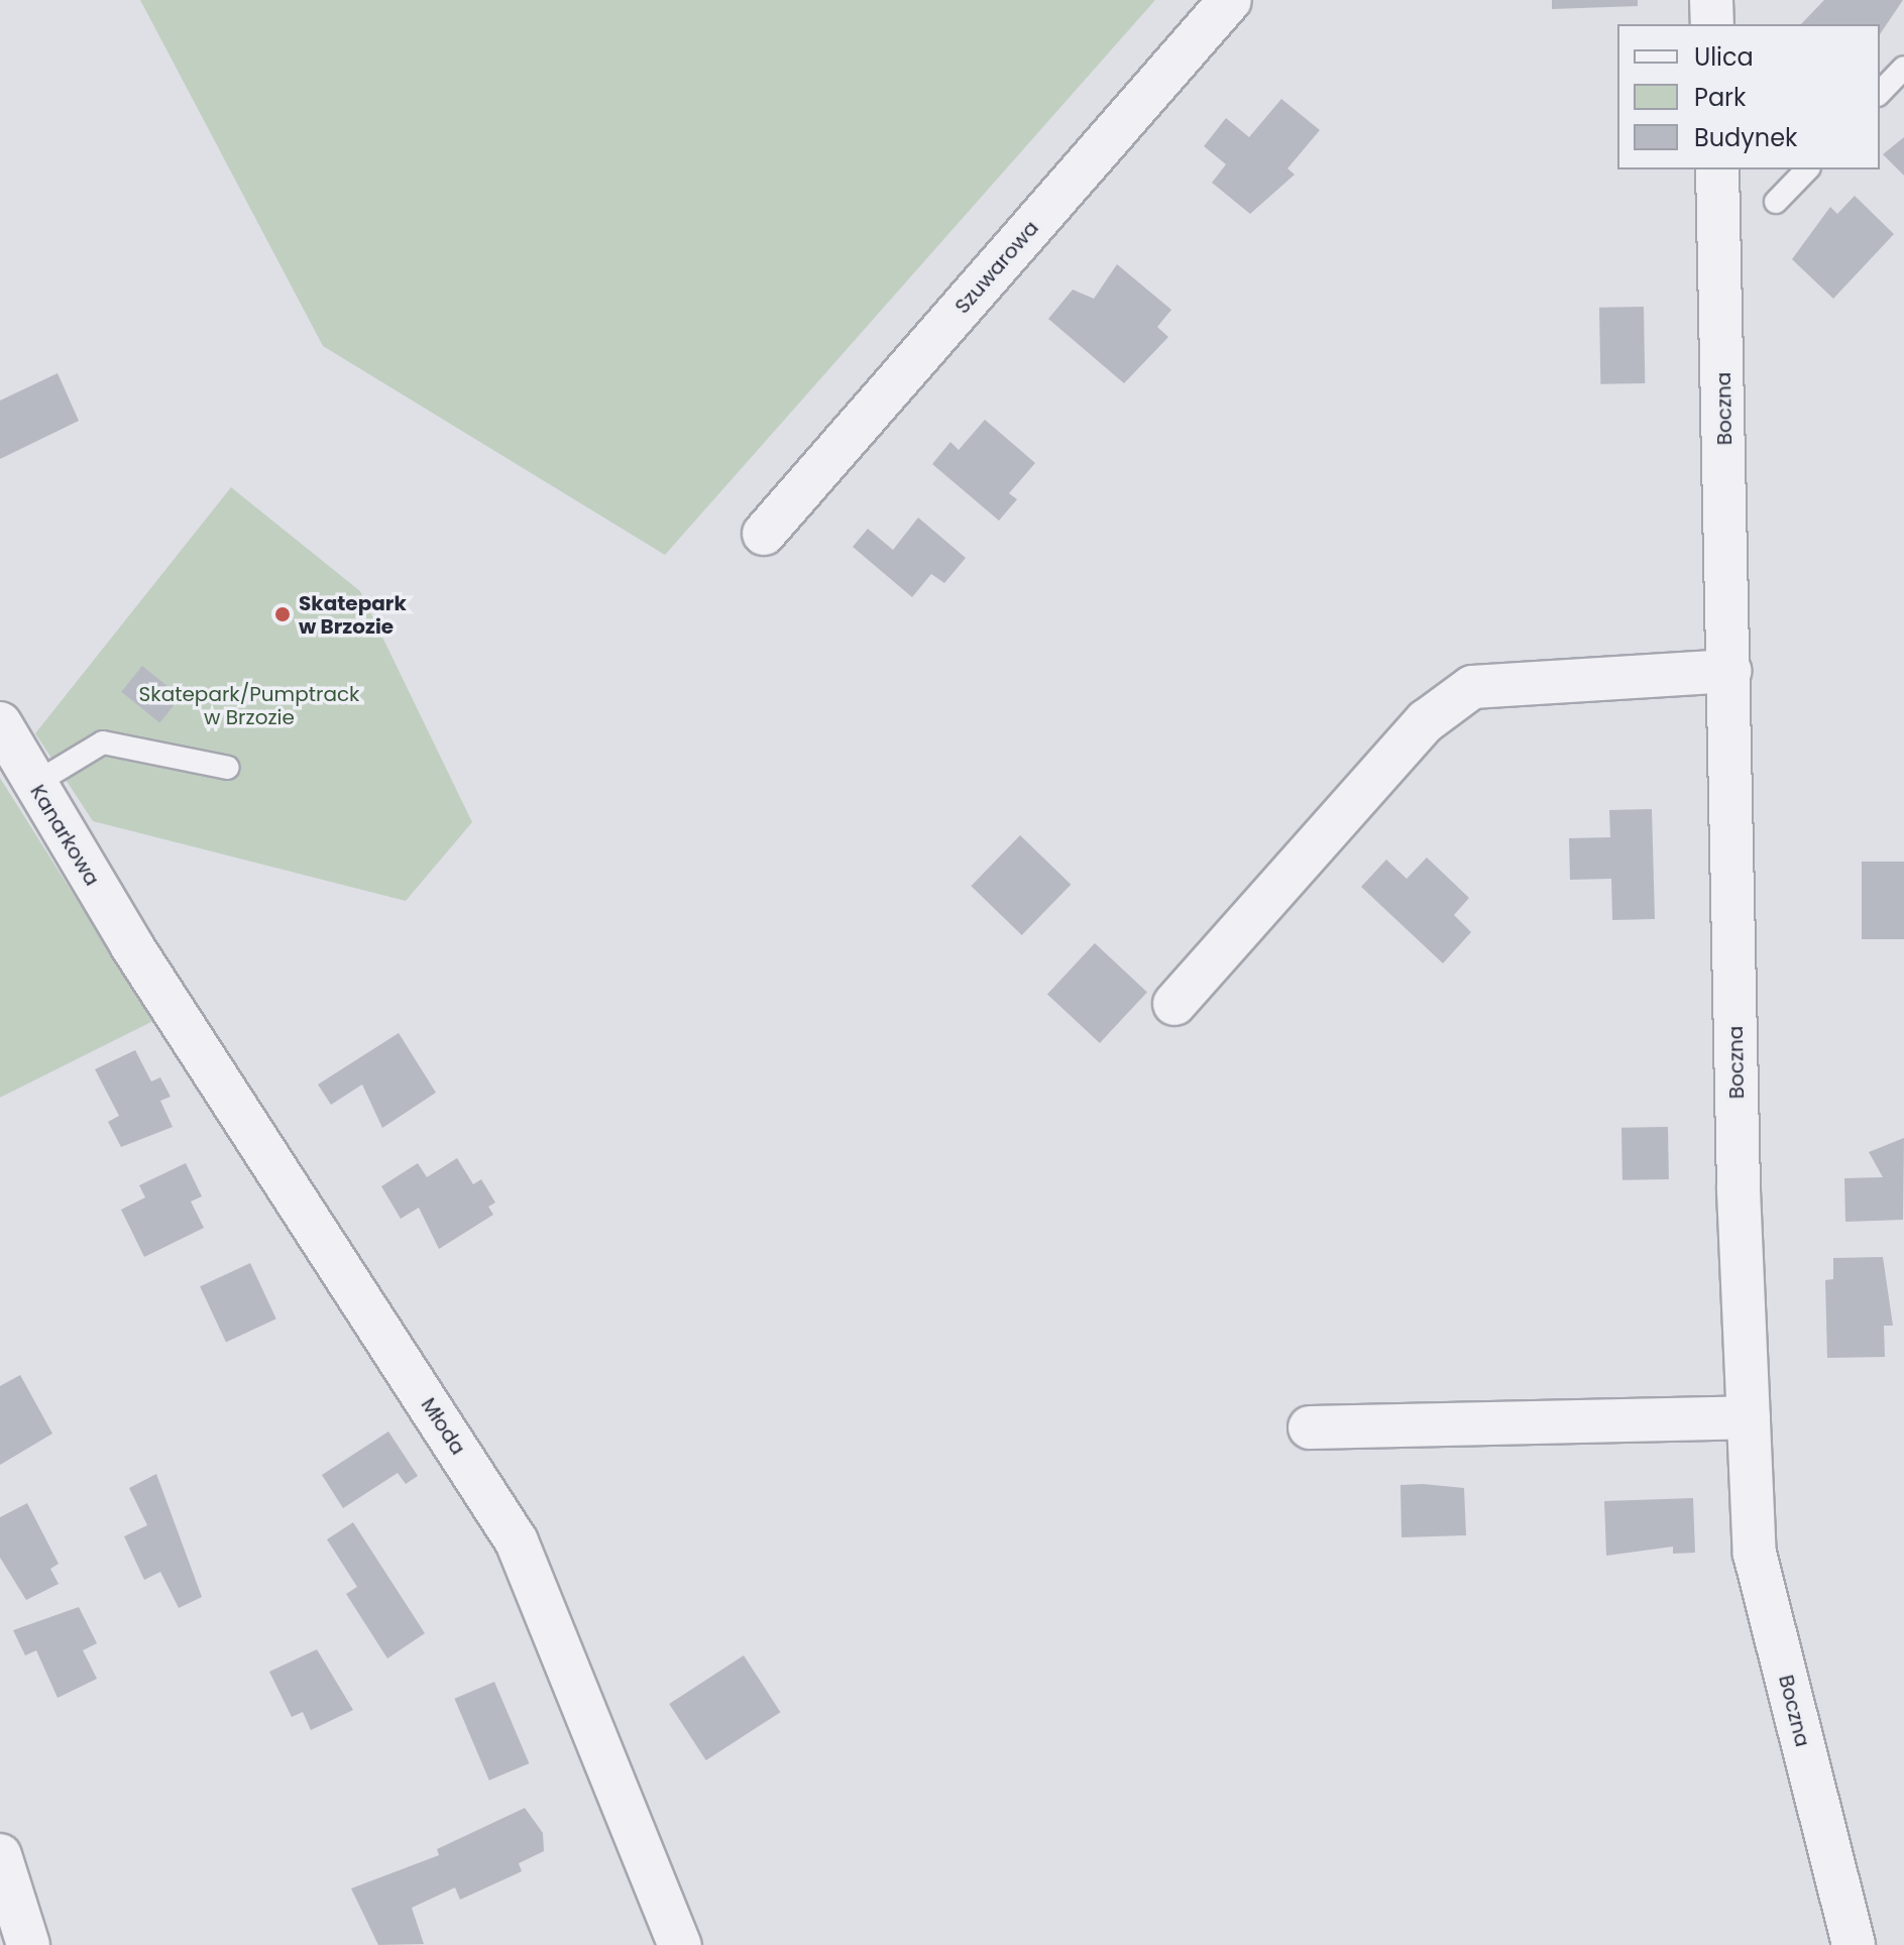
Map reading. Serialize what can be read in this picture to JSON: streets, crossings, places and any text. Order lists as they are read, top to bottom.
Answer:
{
  "streets": {
    "street": [
      "Szuwarowa",
      "Boczna",
      "Kanarkowa",
      "Młoda"
    ]
  },
  "crossings": [
    ["Kanarkowa", "Młoda"]
  ],
  "parks": ["Skatepark/Pumptrack w Brzozie"],
  "places": ["Skatepark w Brzozie"],
  "legend": ["Ulica", "Park", "Budynek"]
}
